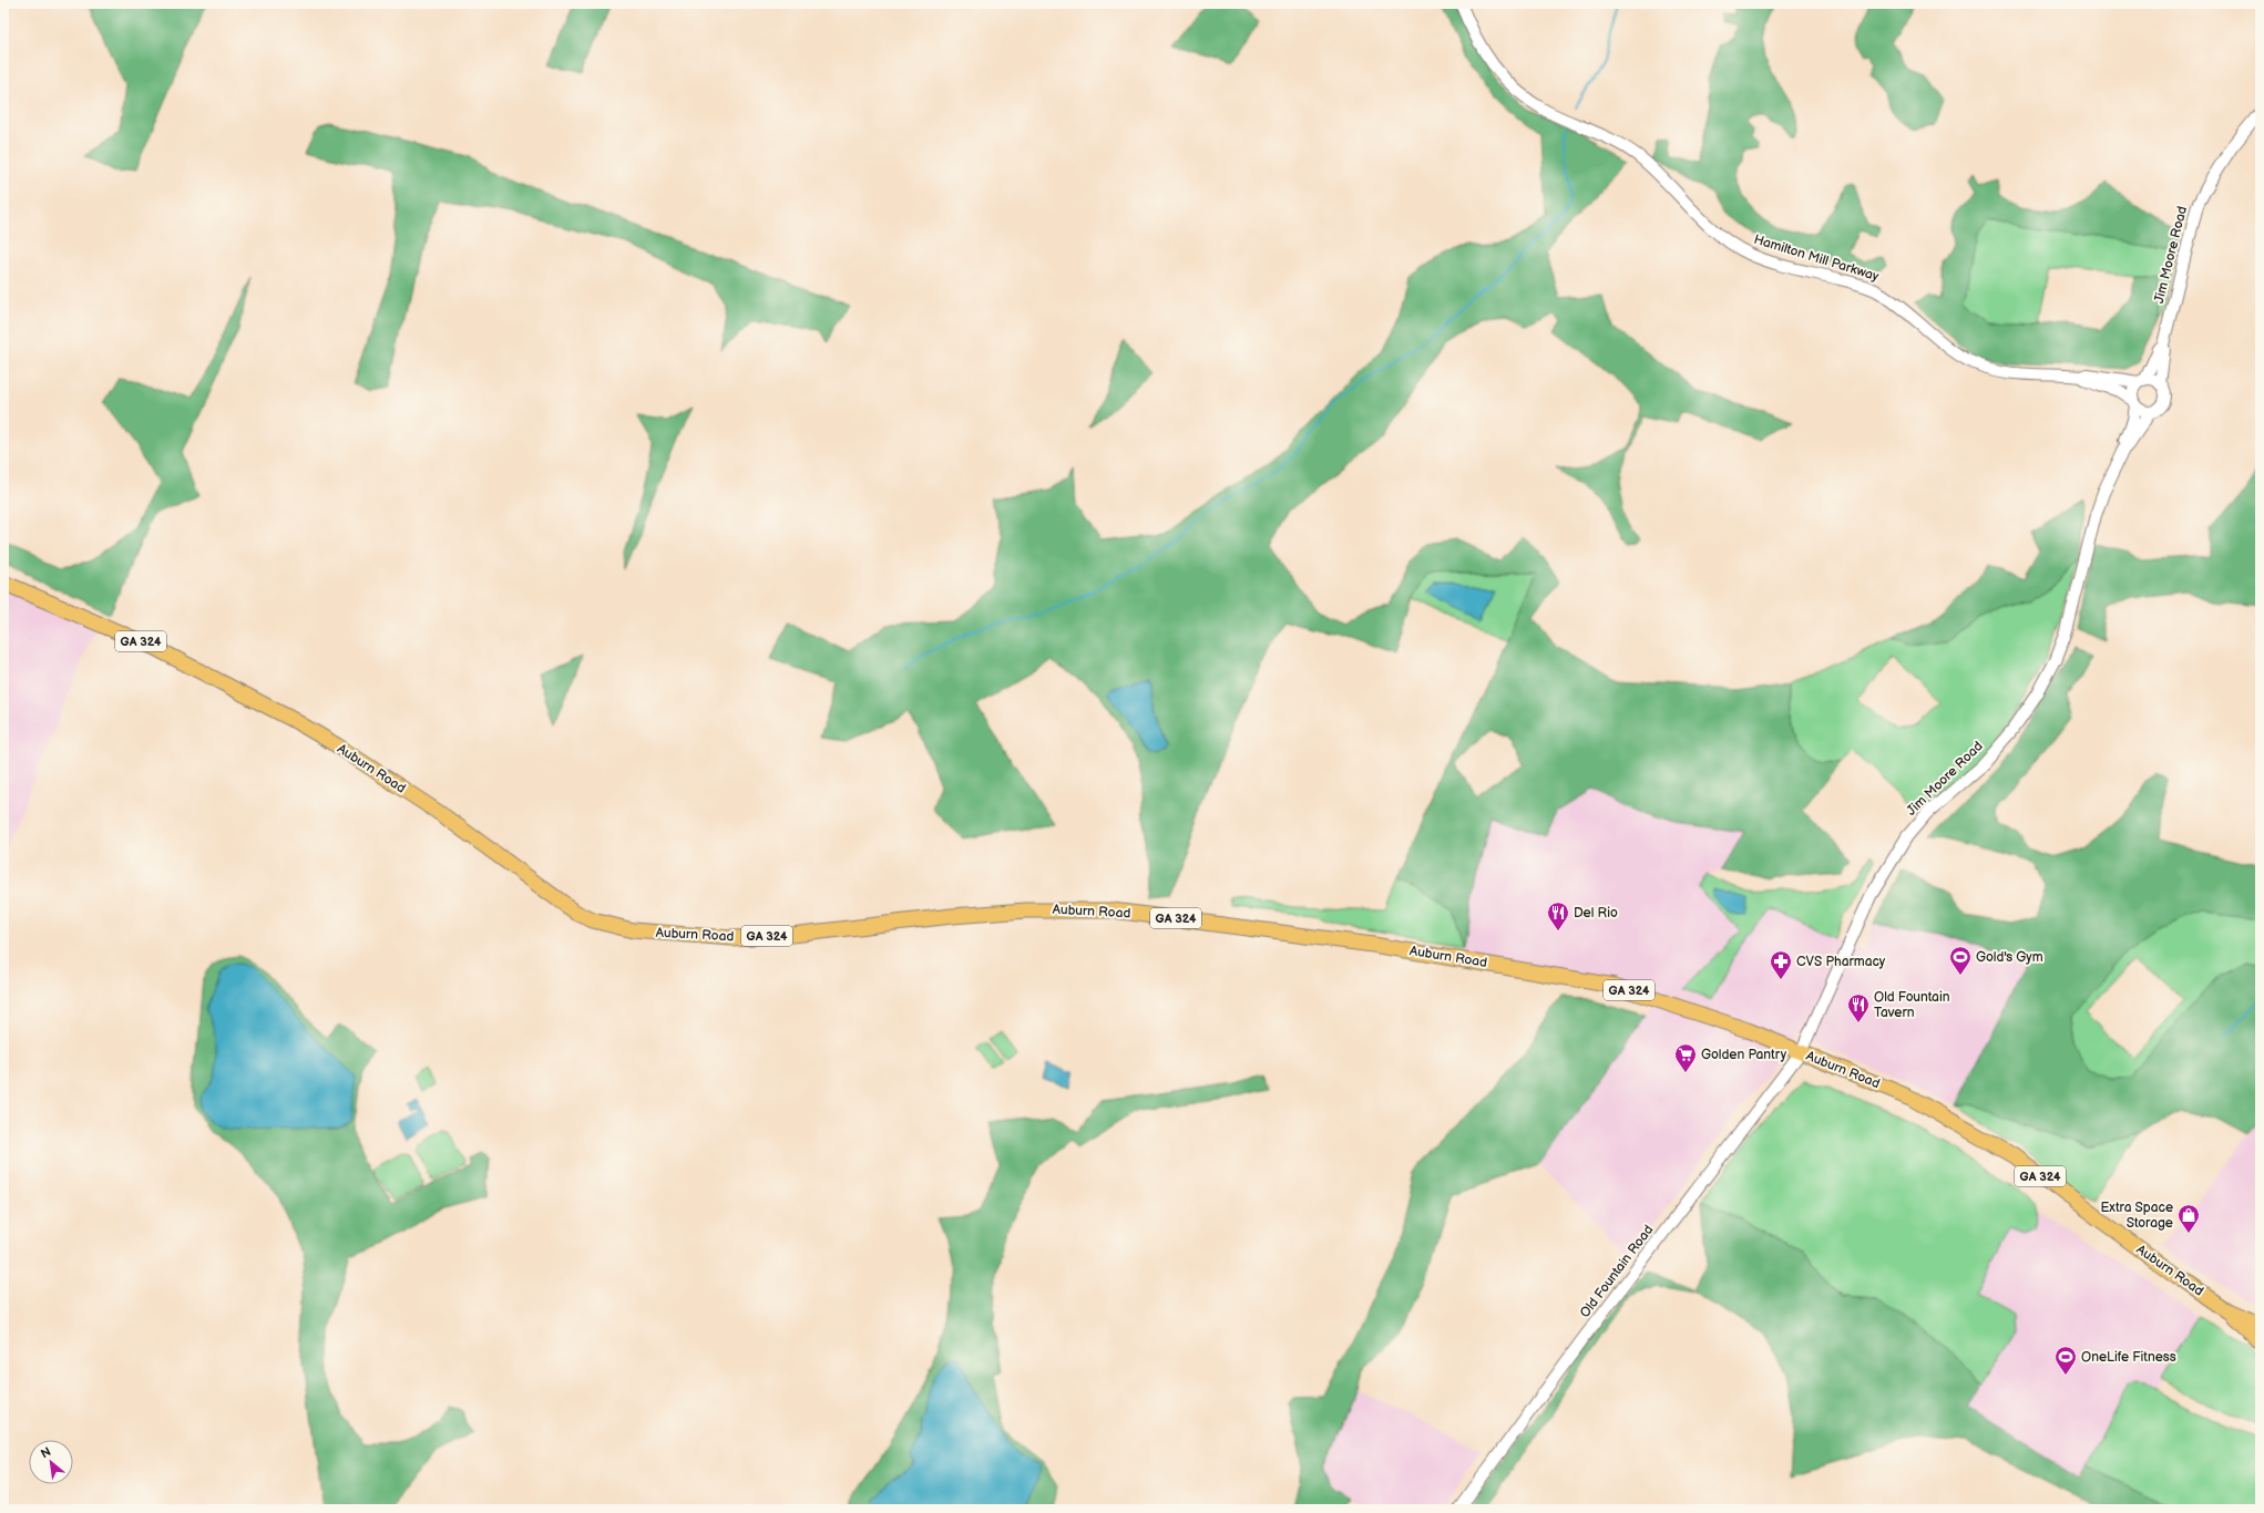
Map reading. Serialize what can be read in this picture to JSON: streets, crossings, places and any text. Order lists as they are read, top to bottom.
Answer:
{
  "streets": {
    "main road": ["GA 324", "Auburn Road"],
    "street": ["Jim Moore Road", "Hamilton Mill Parkway", "Old Fountain Road"]
  },
  "crossings": [
    ["Jim Moore Road", "Hamilton Mill Parkway"],
    ["Jim Moore Road", "Auburn Road"],
    ["Jim Moore Road", "Old Fountain Road"],
    ["Auburn Road", "Old Fountain Road"]
  ],
  "places": {
    "restaurant": ["Del Rio", "Old Fountain Tavern"],
    "sports": ["Gold's Gym", "OneLife Fitness"],
    "pharmacy": ["CVS Pharmacy"],
    "supermarket": ["Golden Pantry"],
    "shop": ["Extra Space Storage"]
  },
  "north": "top left"
}
